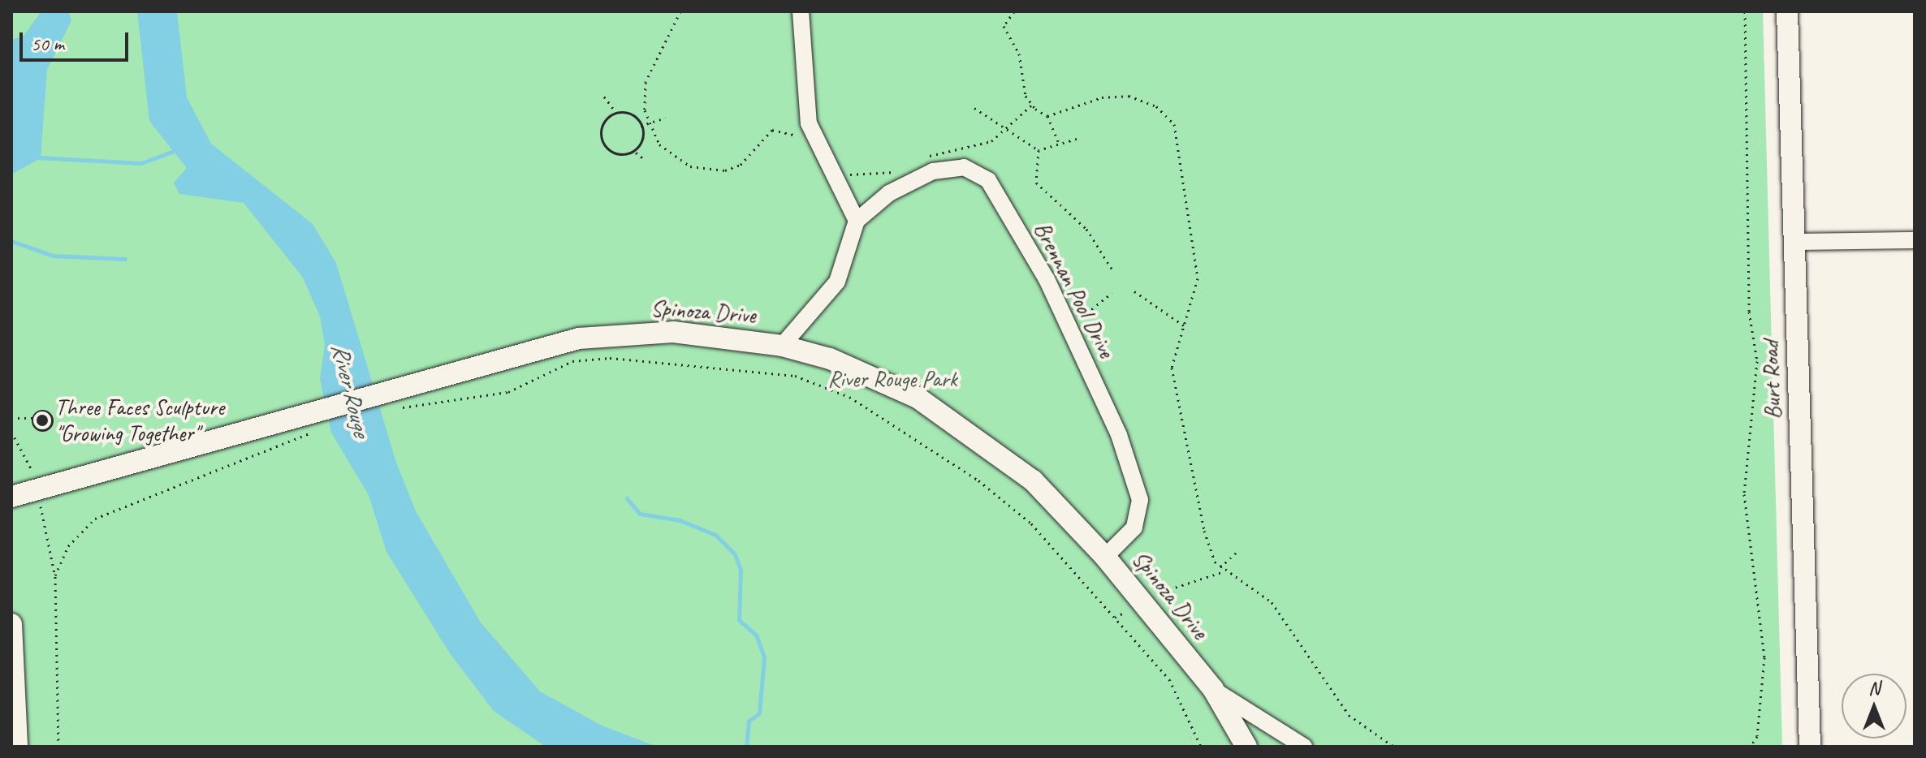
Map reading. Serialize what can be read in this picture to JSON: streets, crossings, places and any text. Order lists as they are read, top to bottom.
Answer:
{
  "streets": {
    "street": ["Brennan Pool Drive", "Spinoza Drive", "Burt Road"]
  },
  "crossings": [
    ["Brennan Pool Drive", "Spinoza Drive"]
  ],
  "water": ["River Rouge"],
  "parks": ["River Rouge Park"],
  "places": ["Three Faces Sculpture \"Growing Together\""],
  "scale_bar": "50 m",
  "north": "top"
}
